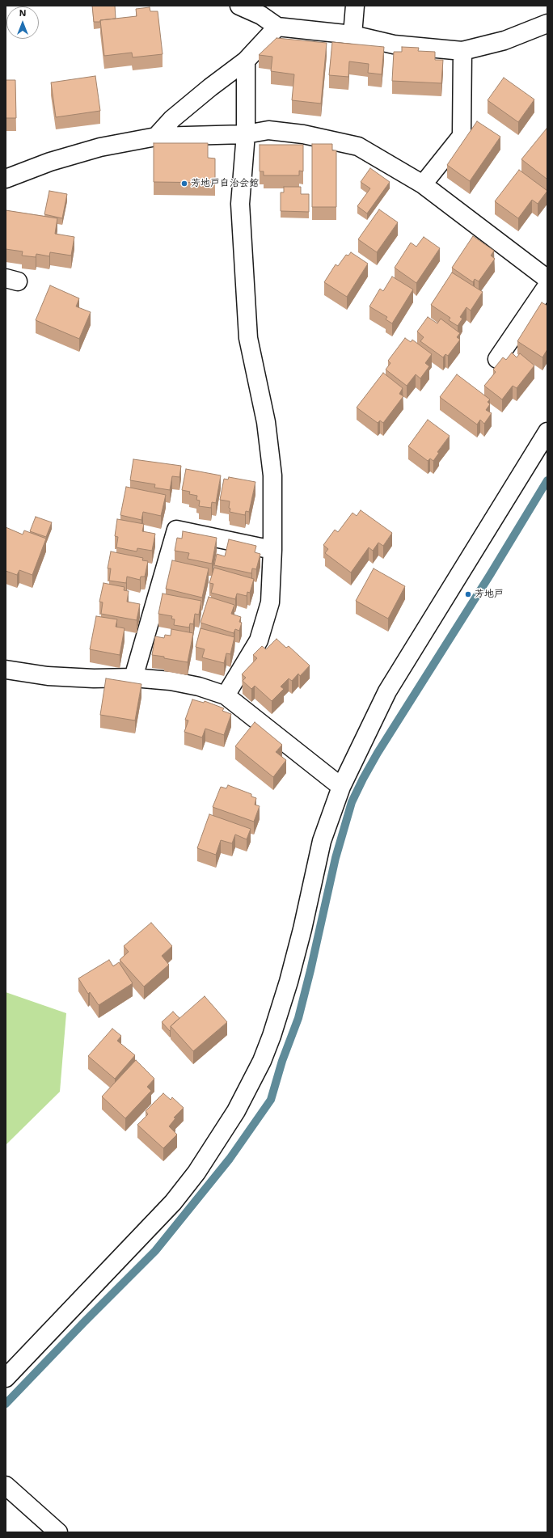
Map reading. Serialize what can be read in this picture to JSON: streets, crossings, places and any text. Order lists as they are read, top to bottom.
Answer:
{
  "places": ["芳地戸自治会館", "芳地戸"],
  "north": "top"
}
